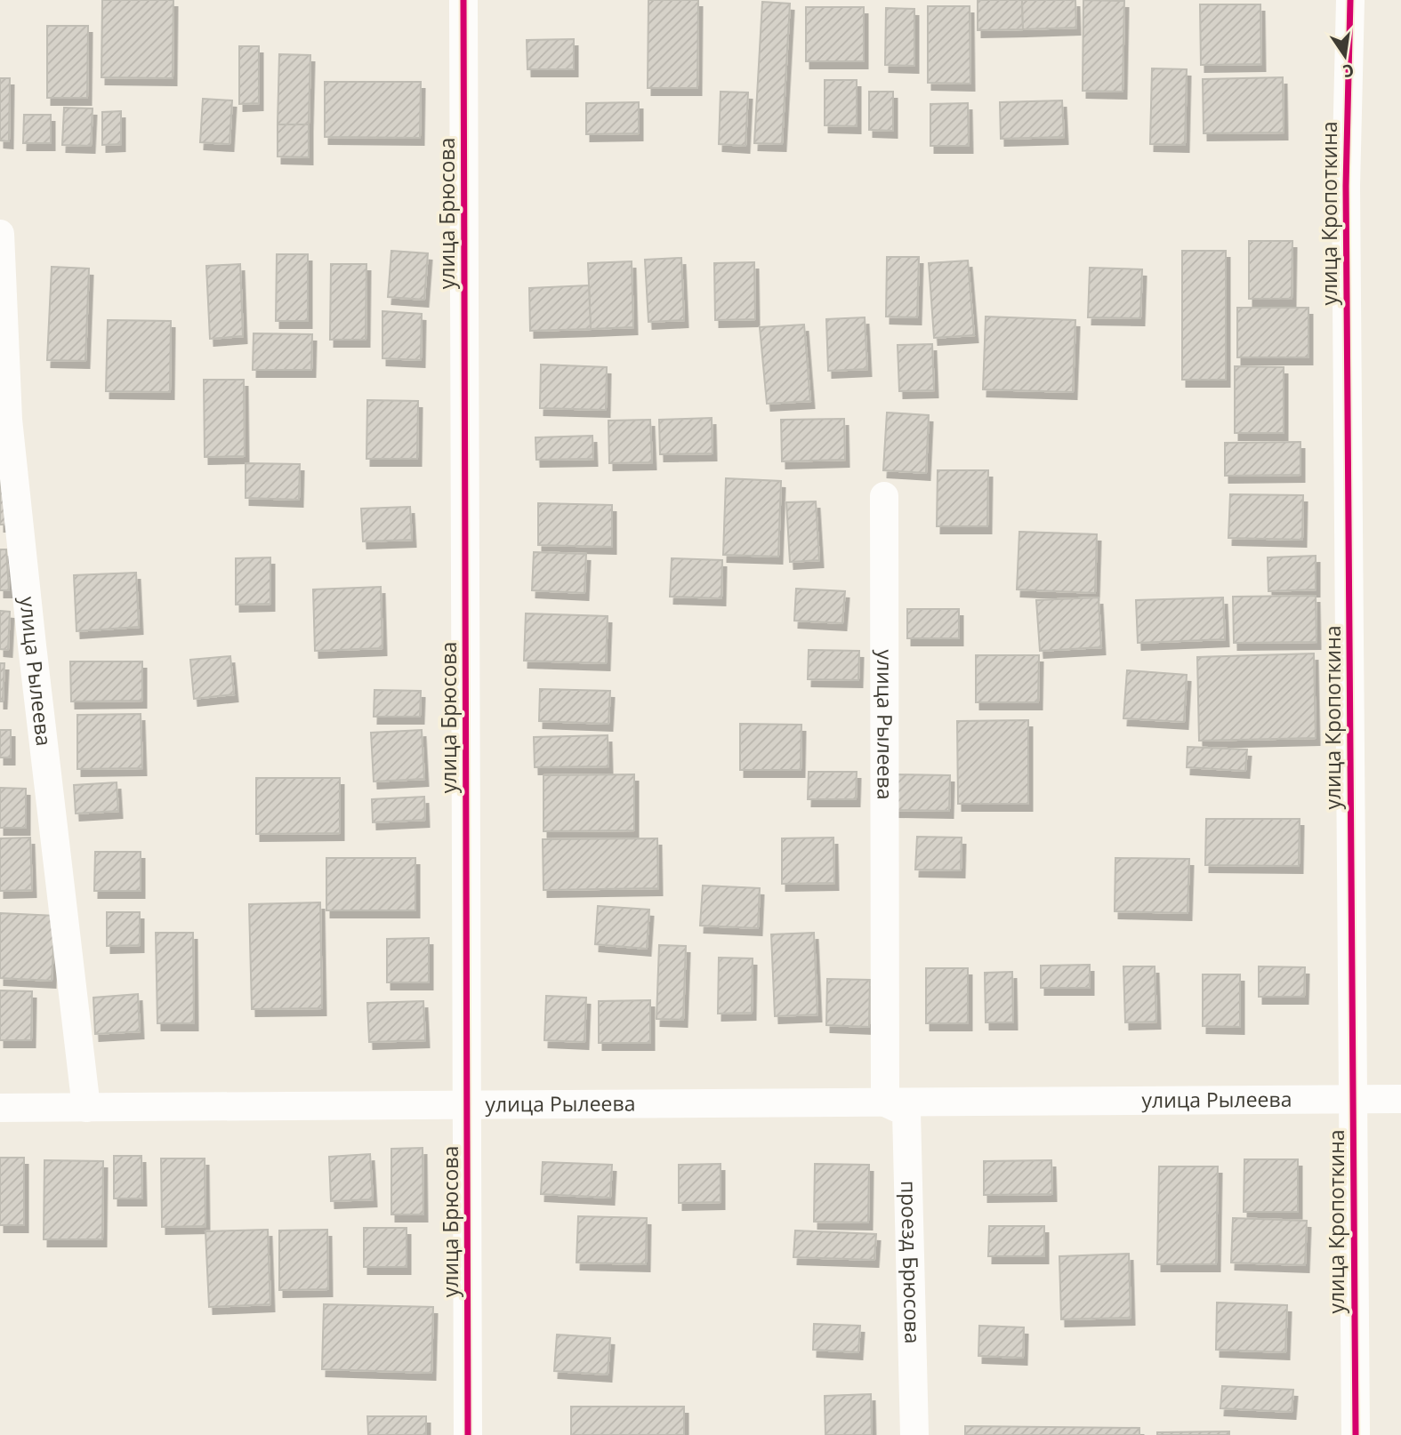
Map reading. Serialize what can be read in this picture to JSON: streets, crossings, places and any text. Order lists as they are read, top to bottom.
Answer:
{
  "streets": {
    "street": [
      "улица Брюсова",
      "улица Кропоткина",
      "улица Рылеева",
      "проезд Брюсова"
    ]
  },
  "crossings": [
    ["улица Брюсова", "улица Рылеева"],
    ["улица Кропоткина", "улица Рылеева"],
    ["улица Рылеева", "проезд Брюсова"]
  ],
  "north": "bottom"
}
